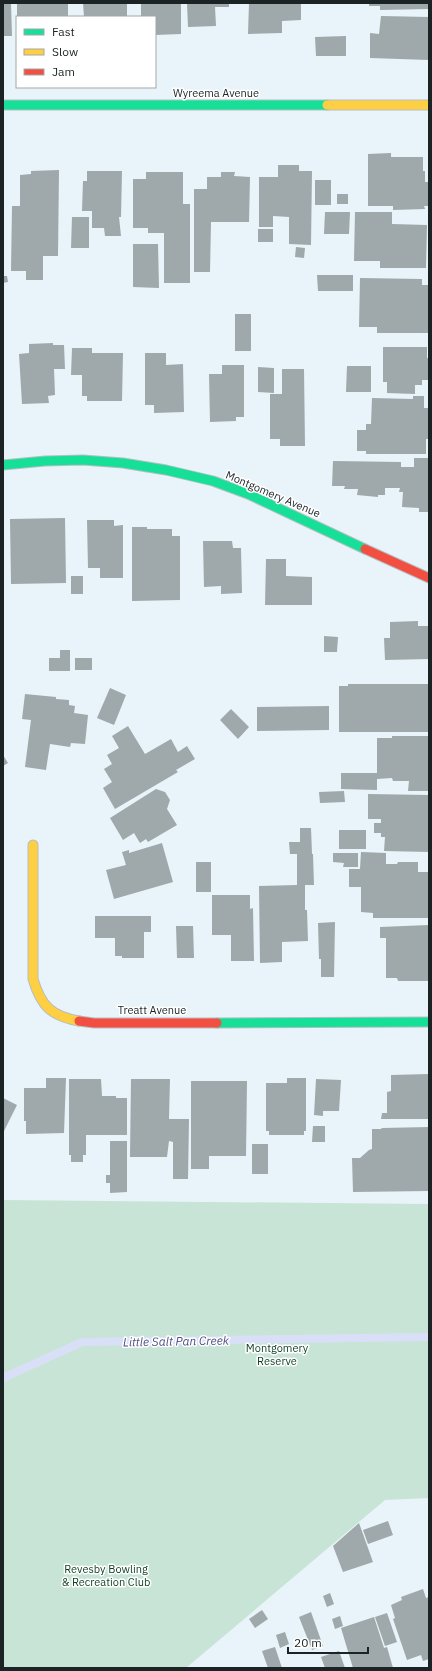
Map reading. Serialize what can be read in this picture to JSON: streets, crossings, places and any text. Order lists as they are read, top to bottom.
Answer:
{
  "streets": {
    "street": ["Wyreema Avenue", "Montgomery Avenue", "Treatt Avenue"]
  },
  "water": ["Little Salt Pan Creek"],
  "parks": ["Montgomery Reserve", "Revesby Bowling & Recreation Club"],
  "legend": ["Fast", "Slow", "Jam"],
  "scale_bar": "20 m"
}
